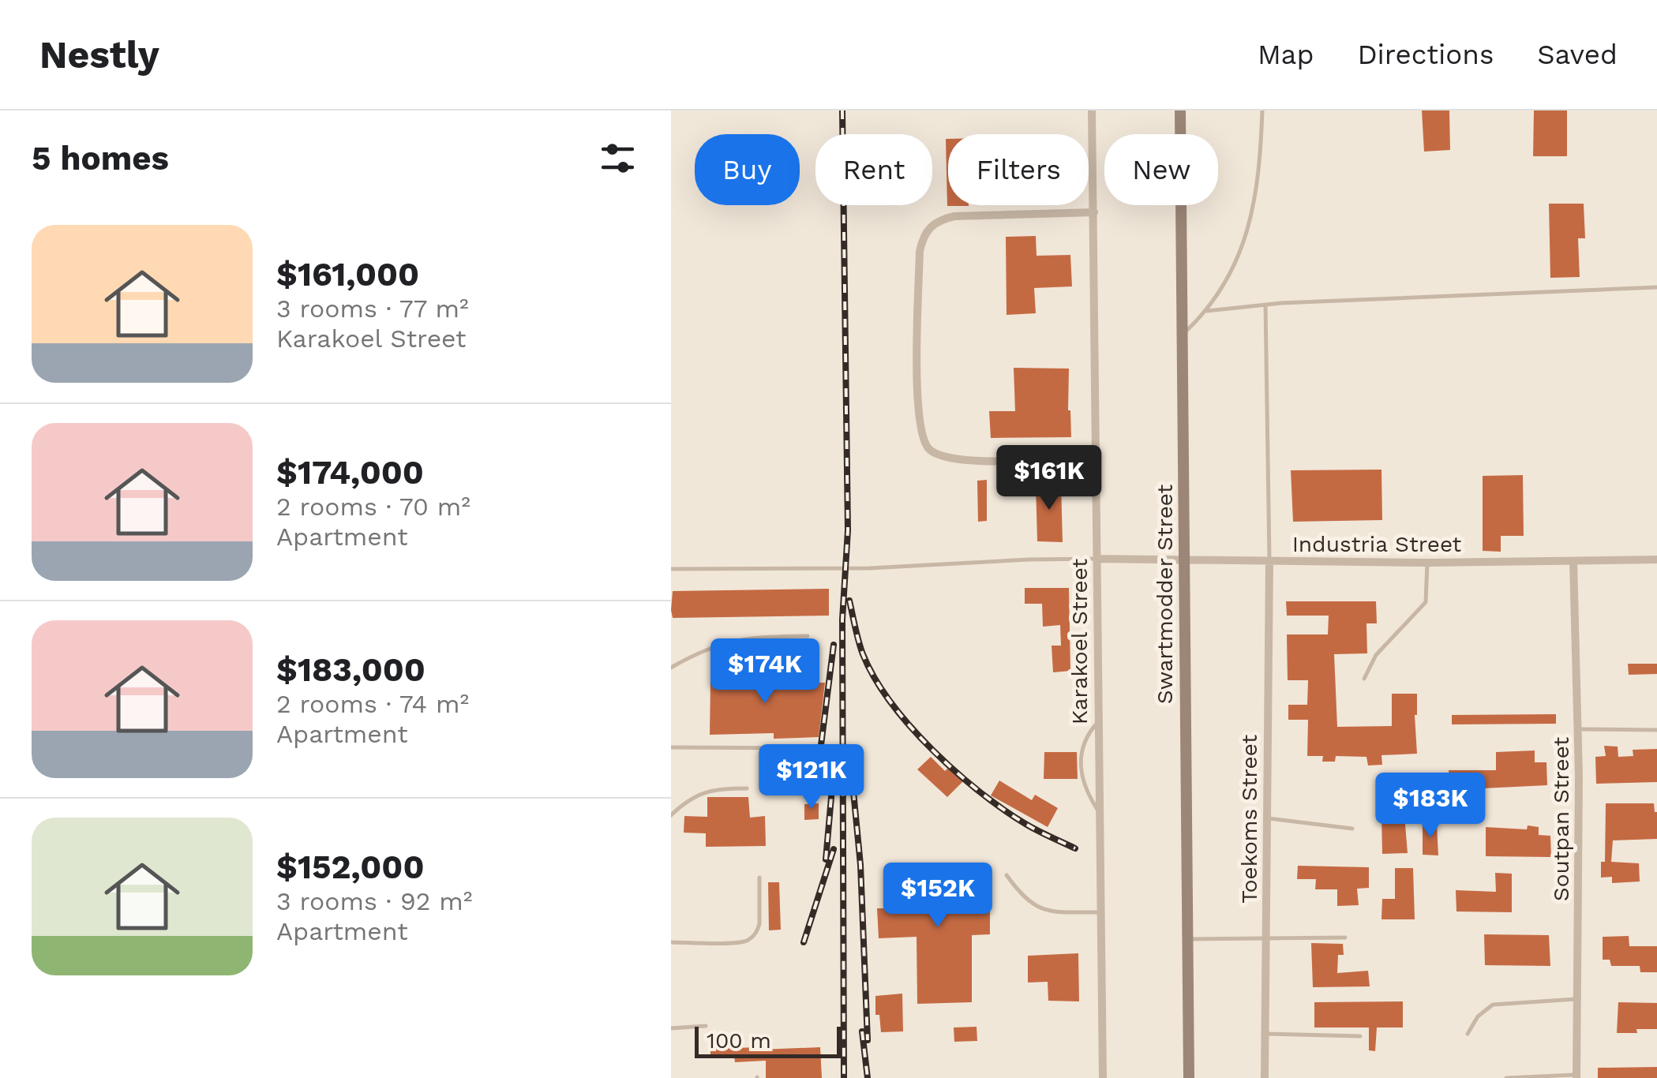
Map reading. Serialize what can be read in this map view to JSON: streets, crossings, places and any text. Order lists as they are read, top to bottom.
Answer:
{
  "streets": {
    "main road": ["Swartmodder Street"],
    "street": [
      "Industria Street",
      "Karakoel Street",
      "Toekoms Street",
      "Soutpan Street"
    ]
  },
  "crossings": [
    ["Industria Street", "Swartmodder Street"],
    ["Industria Street", "Karakoel Street"],
    ["Industria Street", "Toekoms Street"],
    ["Industria Street", "Soutpan Street"]
  ],
  "scale_bar": "100 m",
  "page": {
    "header": "Nestly",
    "nav": ["Map", "Directions", "Saved"],
    "heading": "5 homes",
    "chip": [
      "Buy",
      "Rent",
      "Filters",
      "New"
    ],
    "list": [
      {
        "name": "$161,000",
        "note": "3 rooms · 77 m² · Karakoel Street"
      },
      {
        "name": "$174,000",
        "note": "2 rooms · 70 m² · Apartment"
      },
      {
        "name": "$183,000",
        "note": "2 rooms · 74 m² · Apartment"
      },
      {
        "name": "$152,000",
        "note": "3 rooms · 92 m² · Apartment"
      }
    ],
    "price": [
      "$161K",
      "$174K",
      "$121K",
      "$183K",
      "$152K"
    ],
    "scale": "100 m"
  }
}
